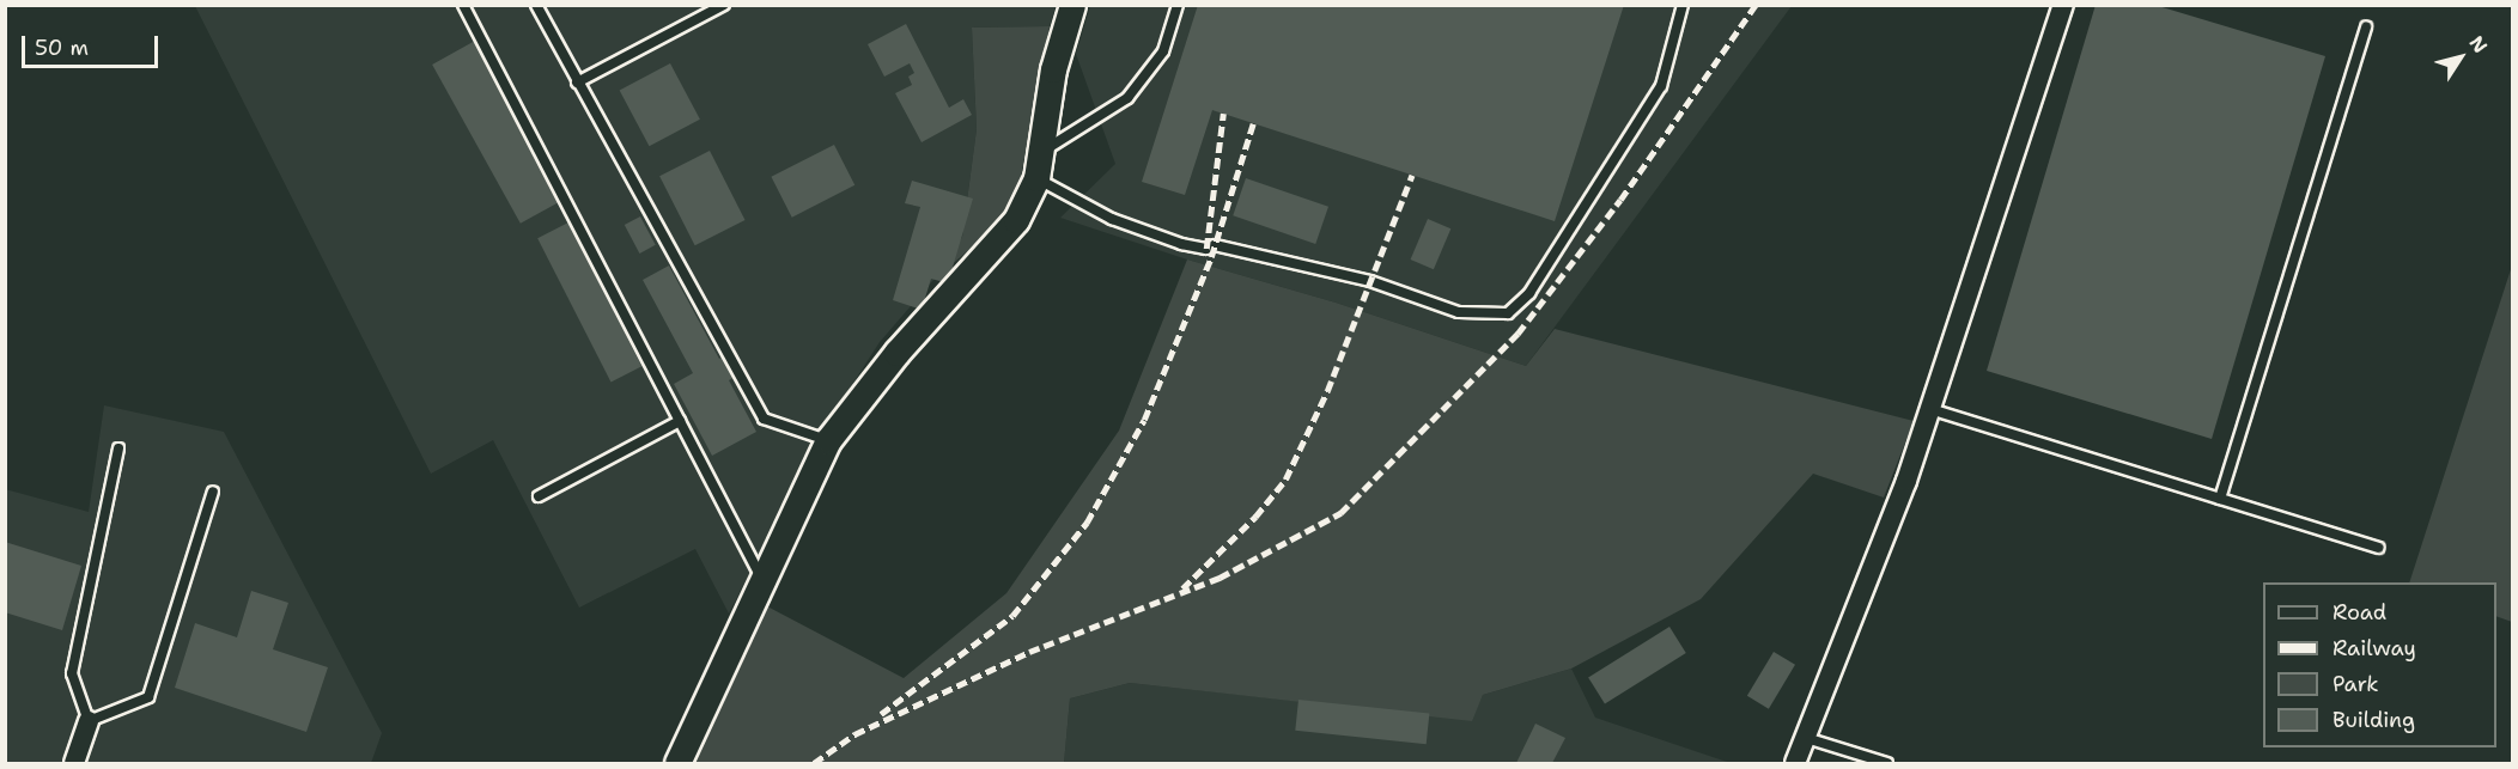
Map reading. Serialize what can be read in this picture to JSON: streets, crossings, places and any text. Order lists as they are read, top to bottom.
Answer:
{
  "legend": [
    "Road",
    "Railway",
    "Park",
    "Building"
  ],
  "scale_bar": "50 m",
  "north": "top right"
}
